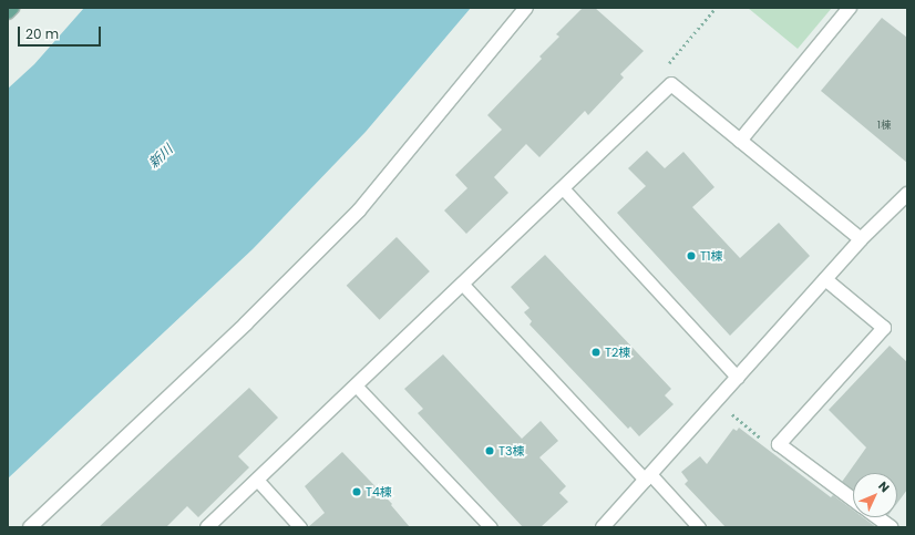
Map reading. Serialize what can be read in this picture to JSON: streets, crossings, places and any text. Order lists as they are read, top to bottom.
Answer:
{
  "water": ["新川"],
  "places": [
    "T1棟",
    "T2棟",
    "T3棟",
    "T4棟"
  ],
  "house_numbers": ["1棟"],
  "scale_bar": "20 m",
  "north": "top right"
}
